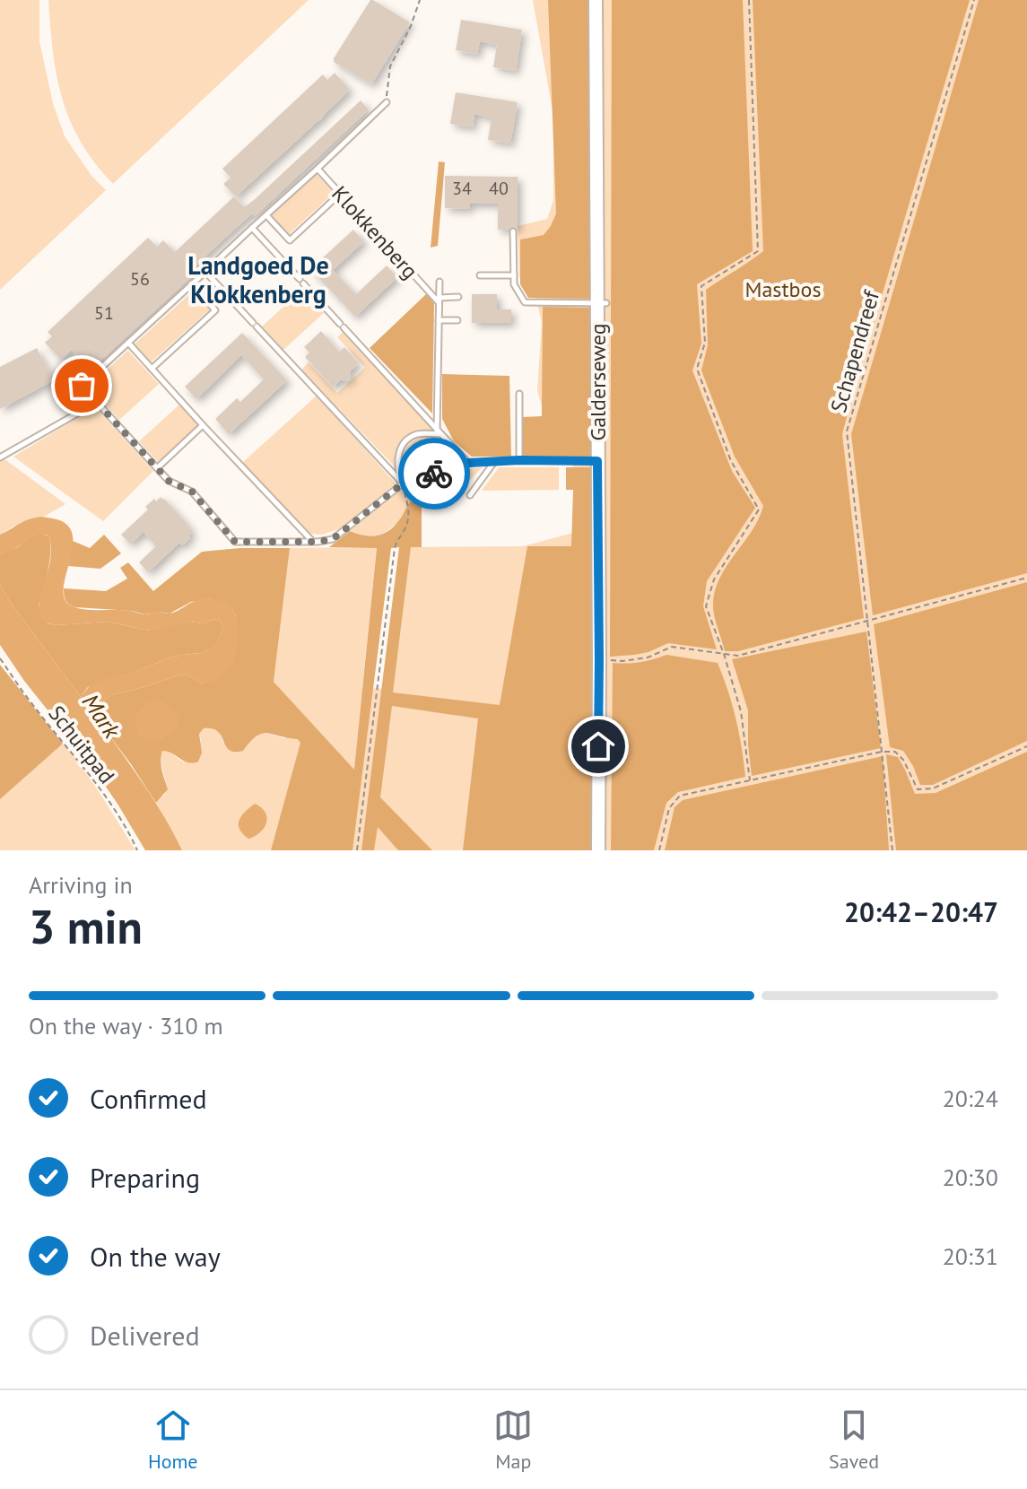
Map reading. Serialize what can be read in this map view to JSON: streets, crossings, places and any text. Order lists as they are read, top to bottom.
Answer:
{
  "streets": {
    "street": ["Galderseweg"],
    "lane": ["Klokkenberg"],
    "path": ["Schapendreef", "Schuitpad"]
  },
  "districts": ["Landgoed De Klokkenberg"],
  "water": ["Mark"],
  "parks": ["Mastbos"],
  "house_numbers": [
    "34",
    "40",
    "56",
    "51"
  ],
  "page": {
    "heading": ["3 min", "Arriving in", "20:42–20:47"],
    "bar": "On the way · 310 m",
    "list": [
      ["Confirmed", "20:24"],
      ["Preparing", "20:30"],
      ["On the way", "20:31"],
      "Delivered"
    ],
    "tabs": ["Home", "Map", "Saved"]
  }
}
